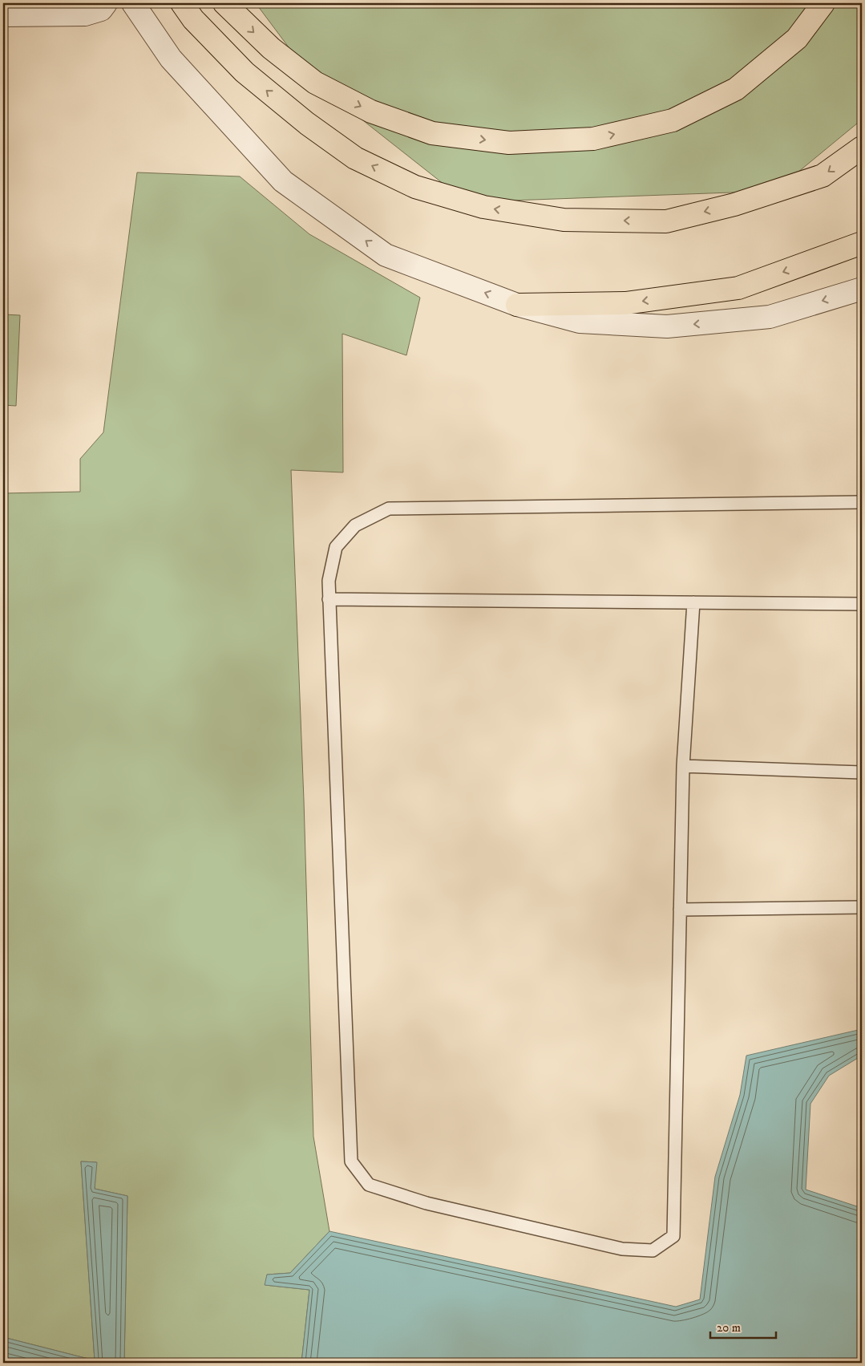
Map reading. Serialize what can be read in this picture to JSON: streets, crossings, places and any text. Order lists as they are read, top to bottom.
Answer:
{
  "scale_bar": "20 m"
}
